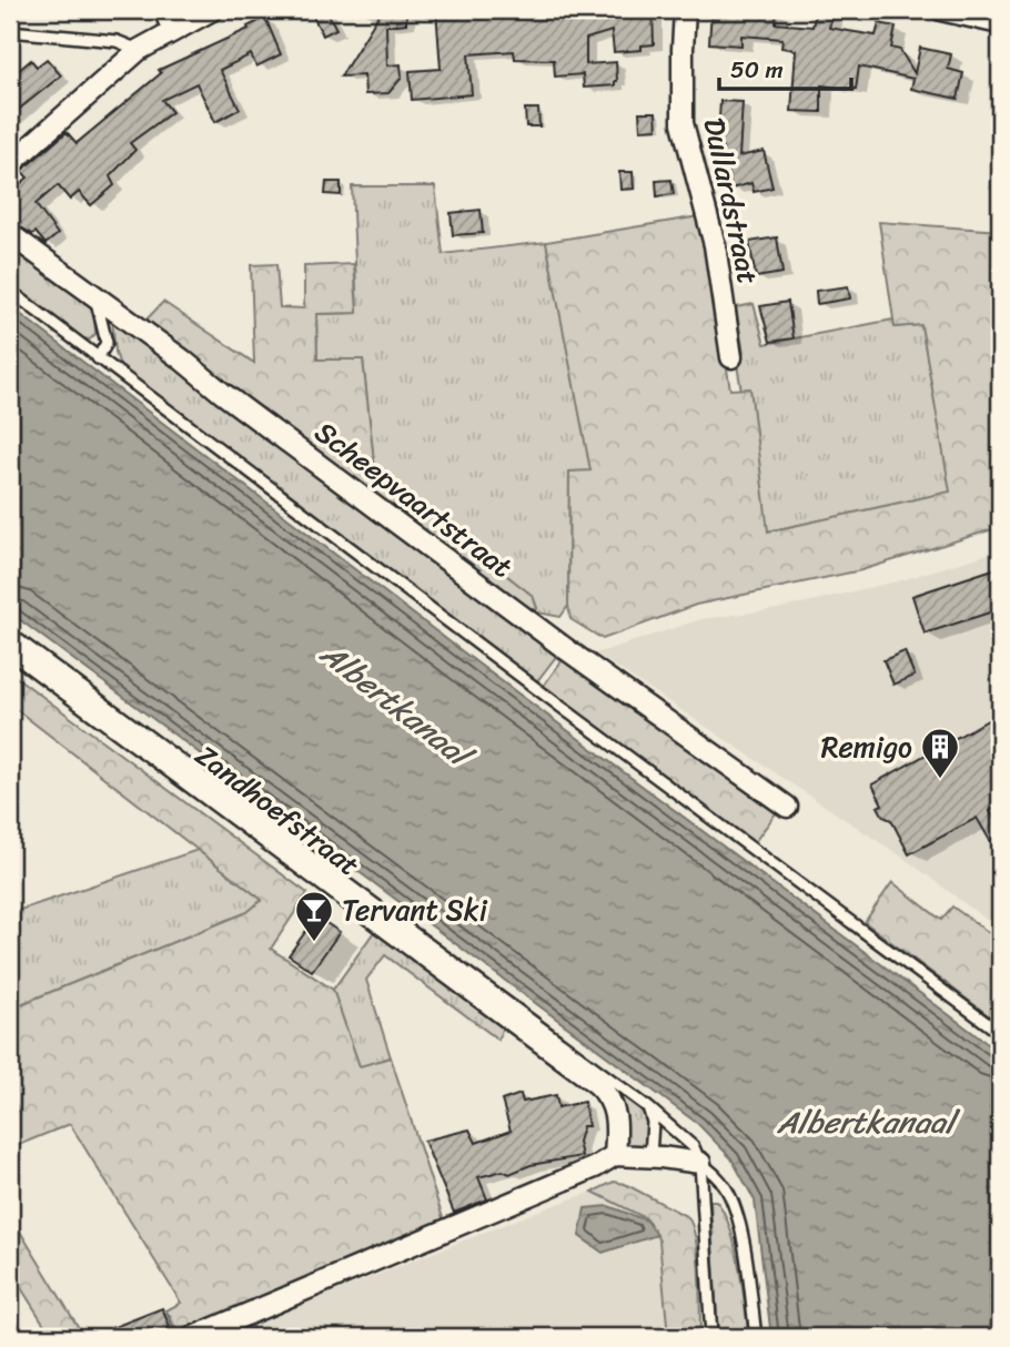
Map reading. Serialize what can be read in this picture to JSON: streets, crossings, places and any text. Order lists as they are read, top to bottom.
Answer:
{
  "streets": {
    "street": ["Dullardstraat", "Scheepvaartstraat", "Zandhoefstraat"]
  },
  "water": ["Albertkanaal"],
  "places": {
    "building": ["Remigo"],
    "bar": ["Tervant Ski"]
  },
  "scale_bar": "50 m"
}
